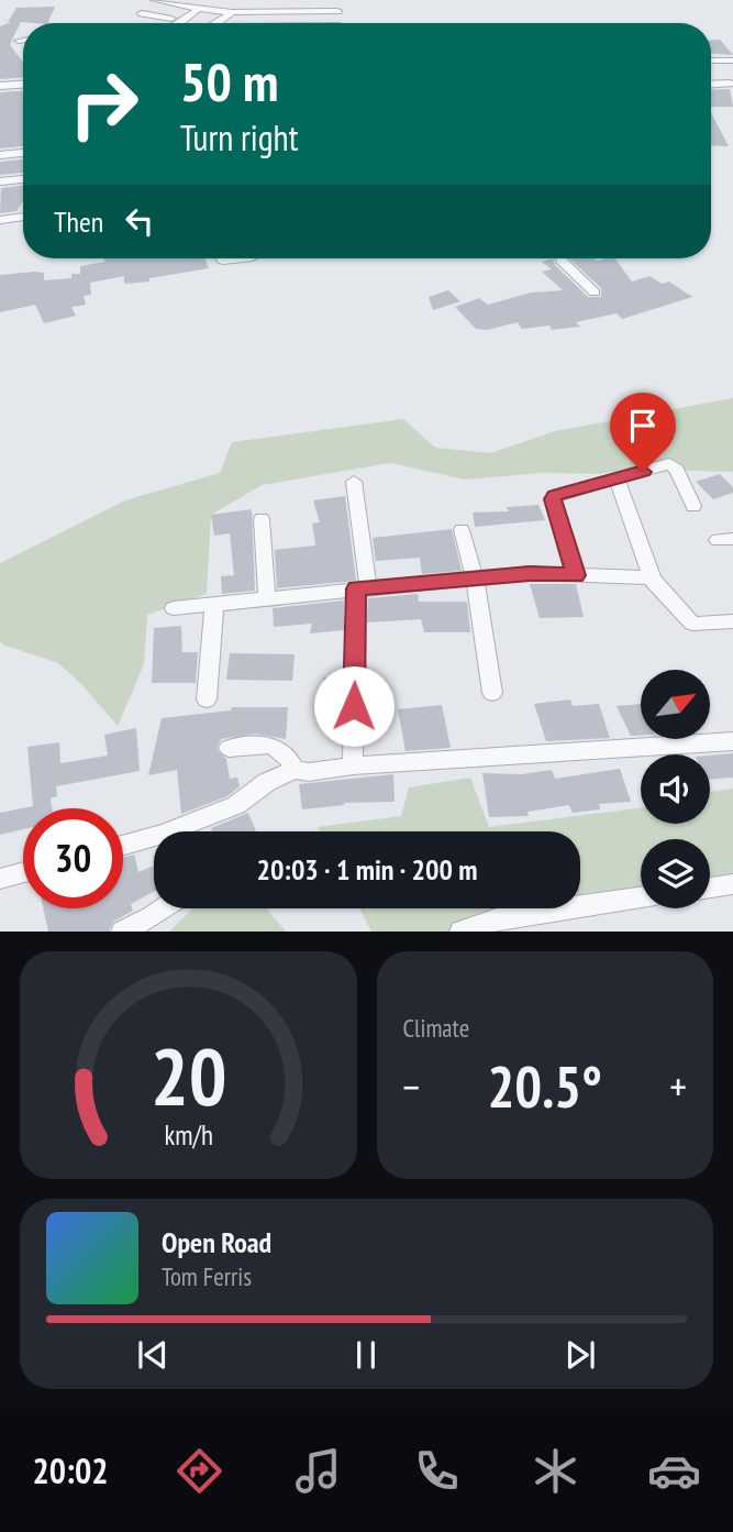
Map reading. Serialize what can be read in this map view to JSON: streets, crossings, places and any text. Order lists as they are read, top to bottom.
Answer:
{
  "north": "top right",
  "page": {
    "turn": ["50 m", "Turn right"],
    "then": "Then",
    "limit": "30",
    "trip": "20:03 · 1 min · 200 m",
    "tile": "Climate",
    "heat": ["−", "20.5°", "+"],
    "song": ["Open Road", "Tom Ferris"],
    "tabs": "20:02",
    "gauge": ["20", "km/h"]
  }
}
